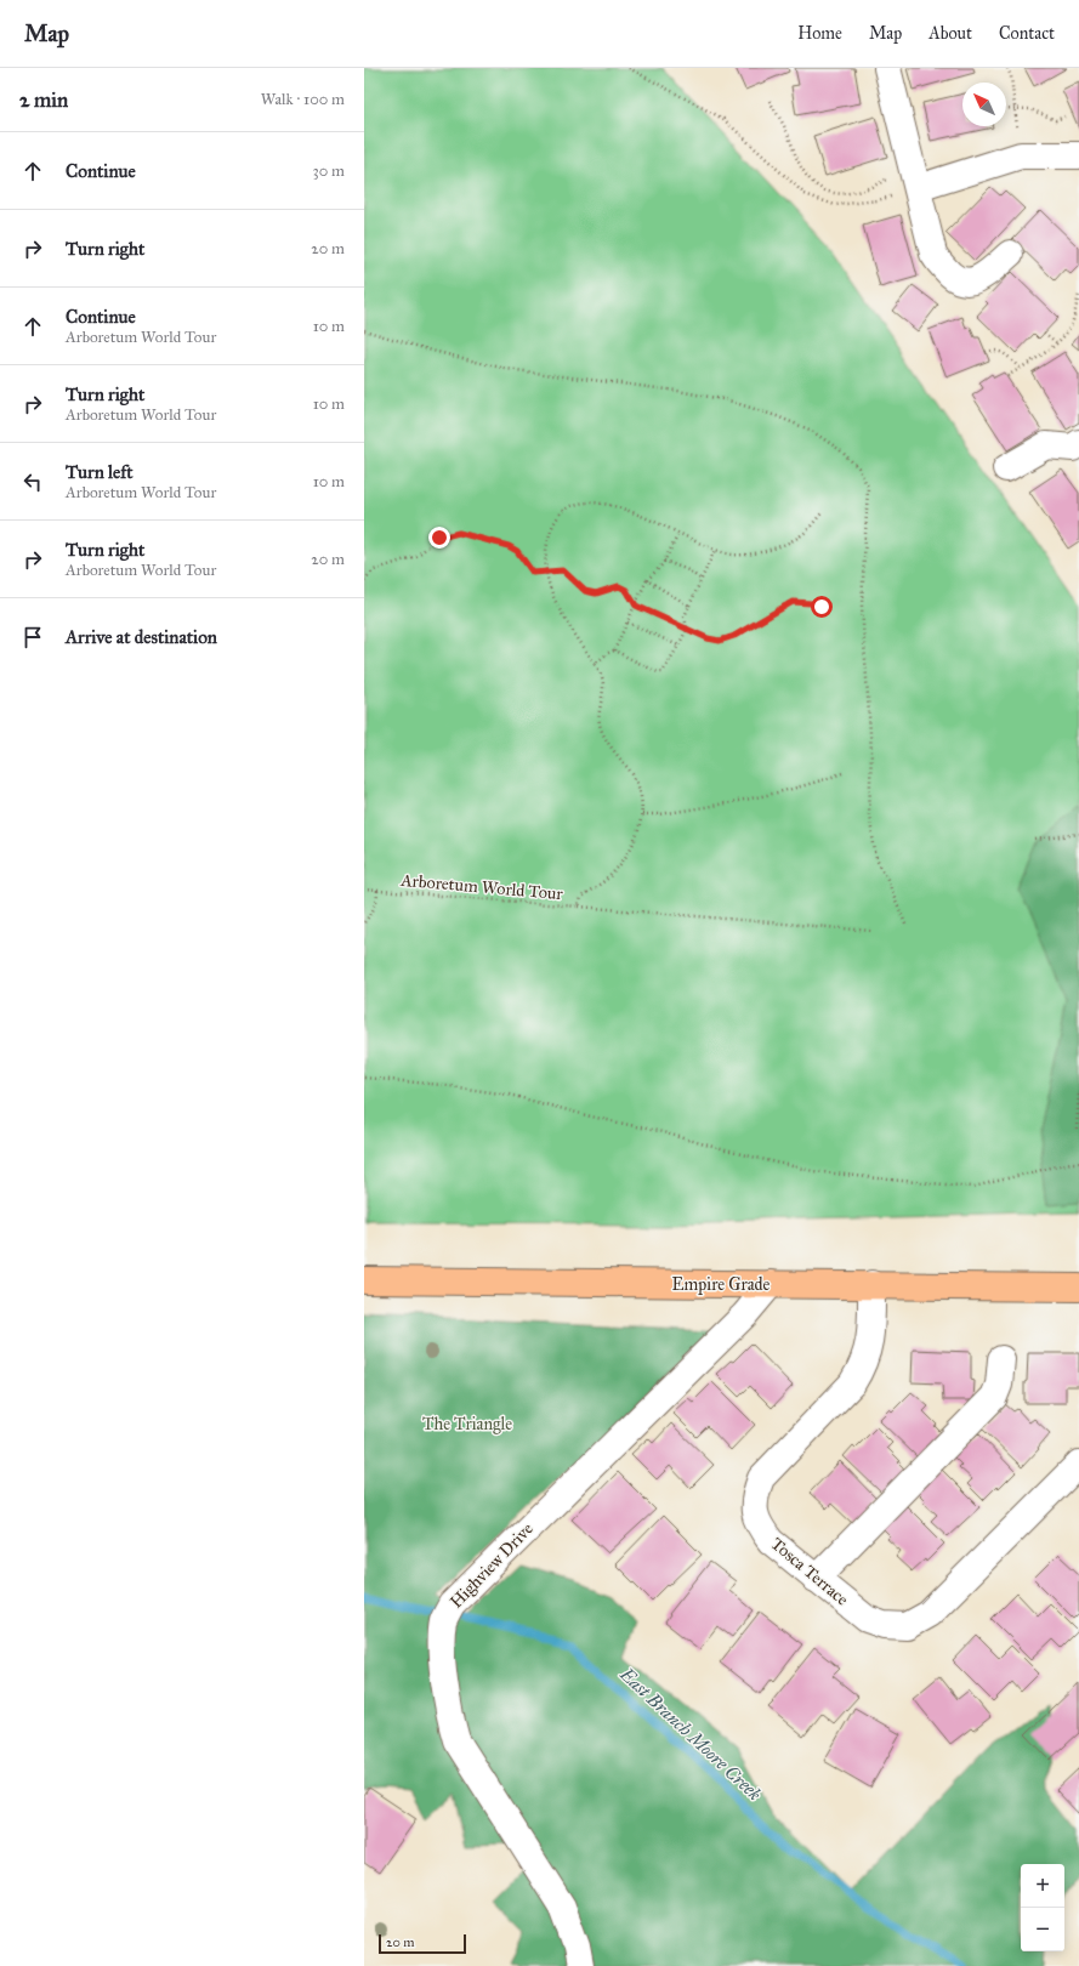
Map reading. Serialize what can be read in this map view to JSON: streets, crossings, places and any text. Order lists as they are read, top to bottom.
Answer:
{
  "streets": {
    "main road": ["Empire Grade"],
    "street": ["Highview Drive", "Tosca Terrace"],
    "path": ["Arboretum World Tour"]
  },
  "crossings": [
    ["Empire Grade", "Highview Drive"],
    ["Empire Grade", "Tosca Terrace"]
  ],
  "water": ["East Branch Moore Creek"],
  "parks": ["The Triangle"],
  "scale_bar": "20 m",
  "north": "top left",
  "page": {
    "header": "Map",
    "nav": [
      "Home",
      "Map",
      "About",
      "Contact"
    ],
    "heading": ["2 min", "Walk · 100 m"],
    "list": [
      ["Continue", "30 m"],
      ["Turn right", "20 m"],
      ["Continue", "Arboretum World Tour", "10 m"],
      ["Turn right", "Arboretum World Tour", "10 m"],
      ["Turn left", "Arboretum World Tour", "10 m"],
      ["Turn right", "Arboretum World Tour", "20 m"],
      "Arrive at destination"
    ],
    "map_buttons": ["+", "−"],
    "scale": "20 m"
  }
}
